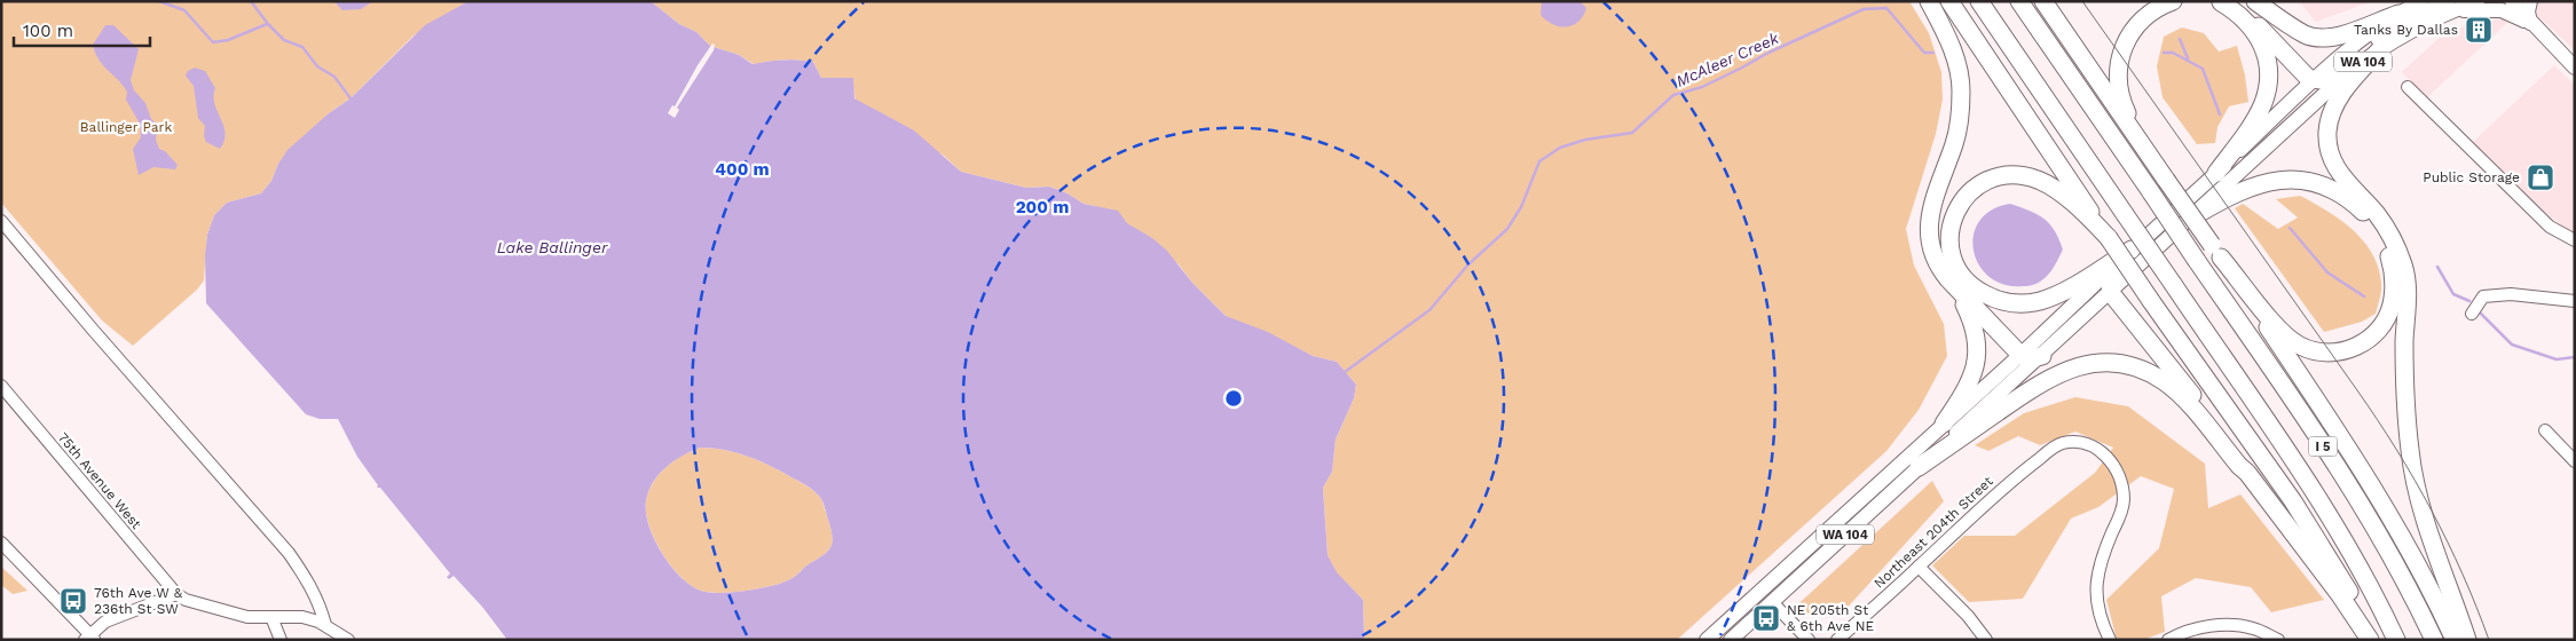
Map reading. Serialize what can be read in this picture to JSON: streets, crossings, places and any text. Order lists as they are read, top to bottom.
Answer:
{
  "streets": {
    "highway": ["I 5"],
    "main road": ["WA 104"],
    "street": ["75th Avenue West", "Northeast 204th Street"]
  },
  "water": ["McAleer Creek", "Lake Ballinger"],
  "parks": ["Ballinger Park"],
  "places": {
    "building": ["Tanks By Dallas"],
    "shop": ["Public Storage"],
    "bus stop": ["76th Ave W & 236th St SW", "NE 205th St & 6th Ave NE"]
  },
  "scale_bar": "100 m",
  "rings": ["400 m", "200 m"]
}
